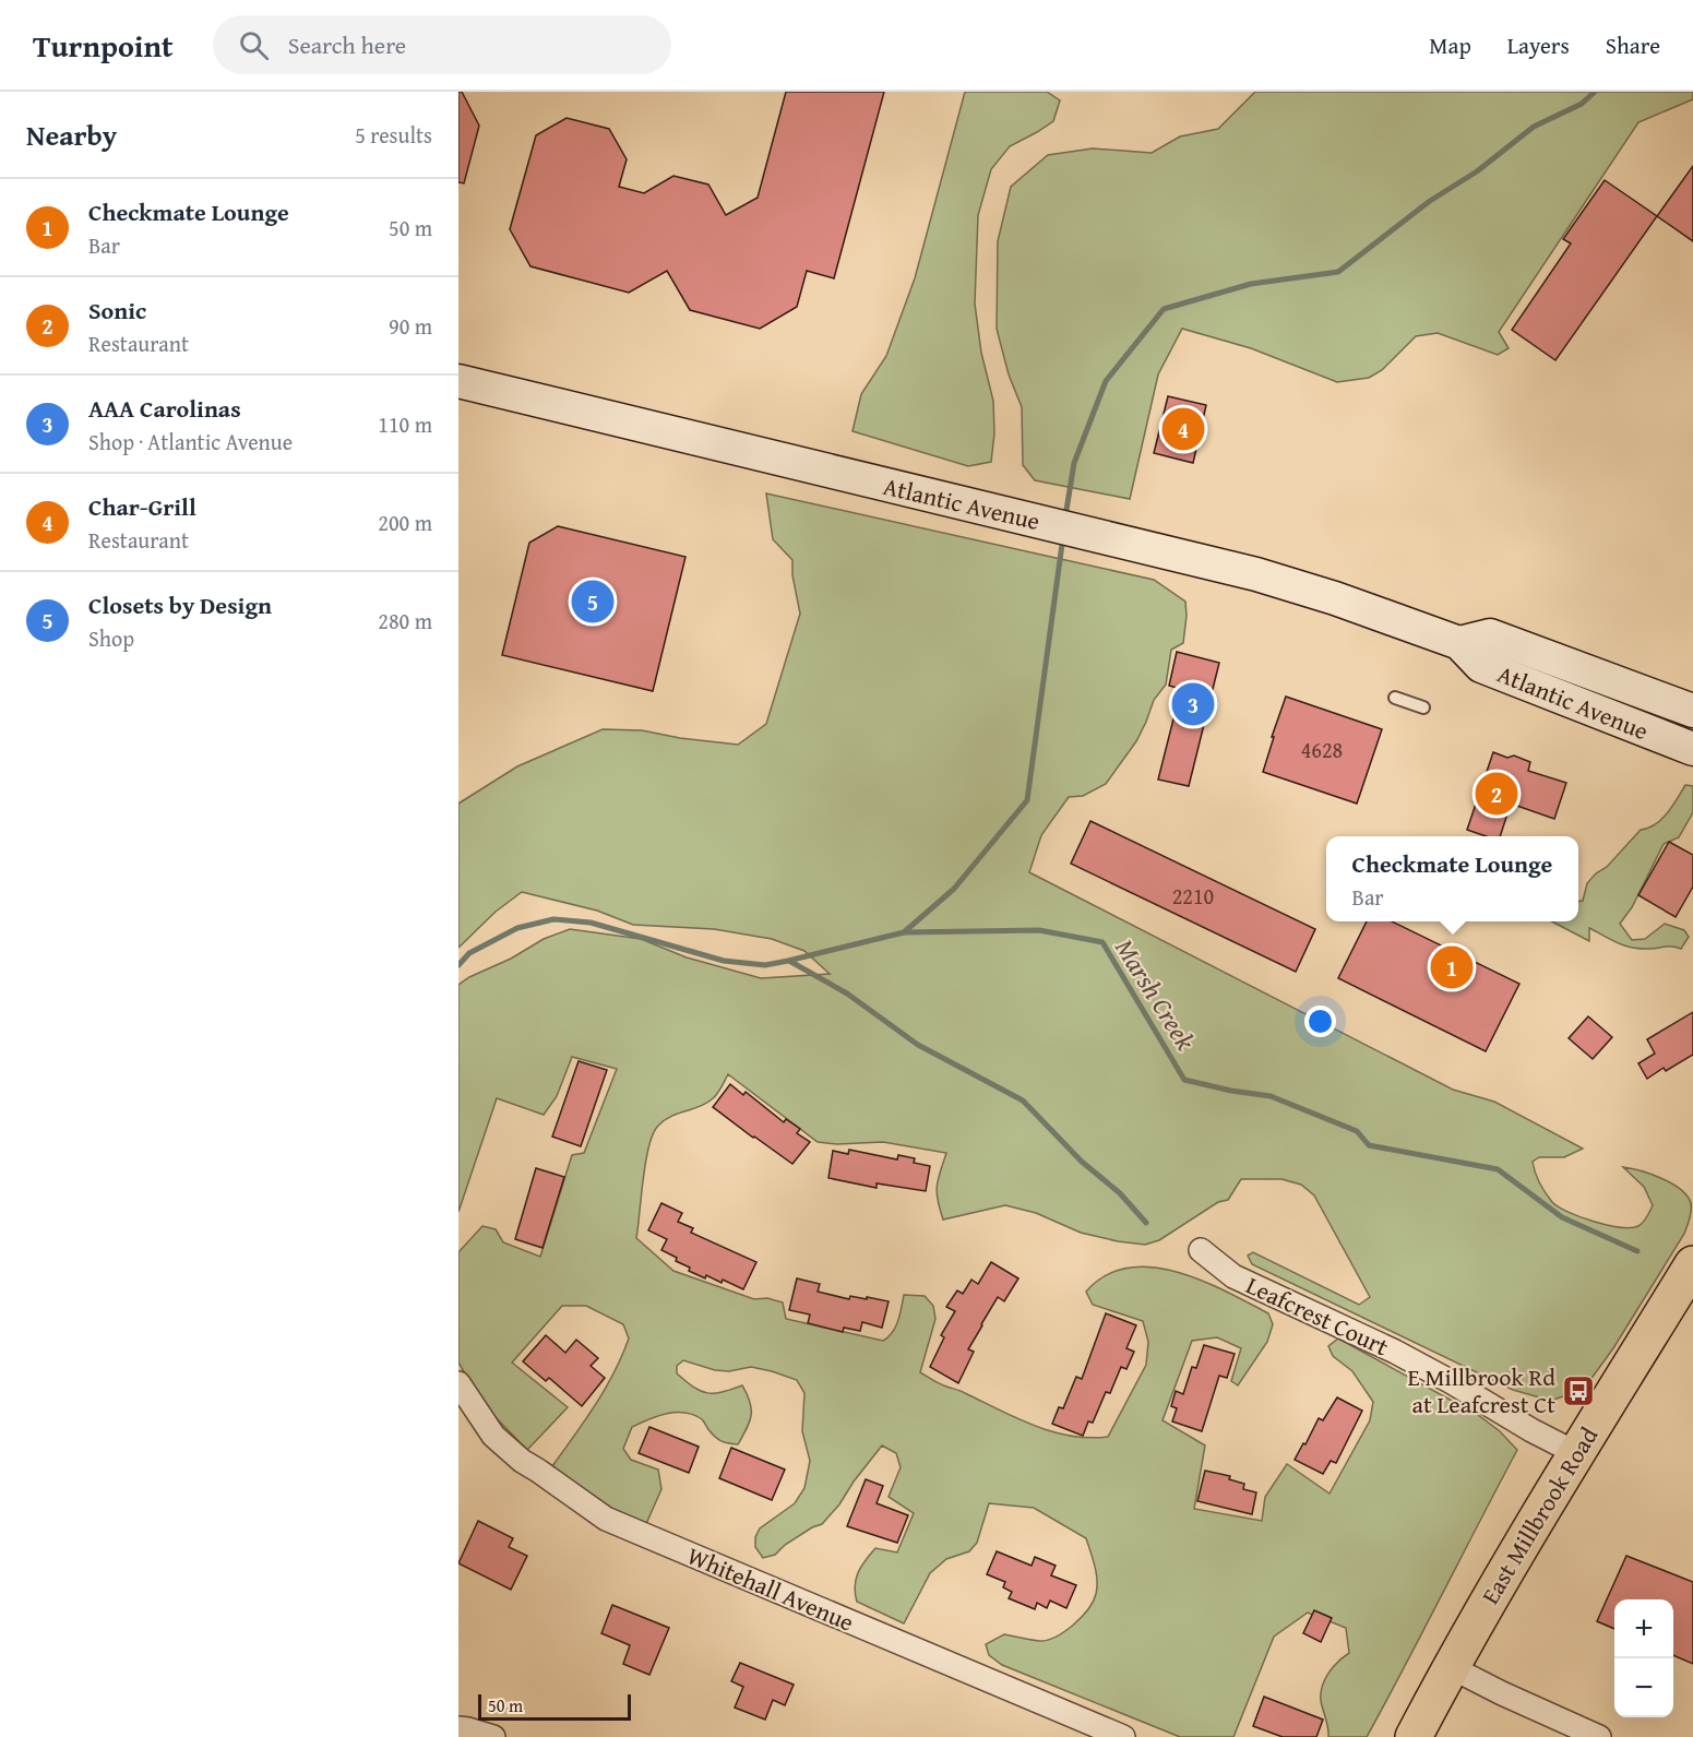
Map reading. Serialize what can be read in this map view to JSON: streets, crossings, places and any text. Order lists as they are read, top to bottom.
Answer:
{
  "streets": {
    "main road": ["Atlantic Avenue", "East Millbrook Road"],
    "street": ["Leafcrest Court", "Whitehall Avenue"]
  },
  "crossings": [
    ["Leafcrest Court", "East Millbrook Road"]
  ],
  "water": ["Marsh Creek"],
  "places": {
    "bus stop": ["E Millbrook Rd at Leafcrest Ct"]
  },
  "house_numbers": ["4628", "2210"],
  "scale_bar": "50 m",
  "page": {
    "header": "Turnpoint",
    "search": "Search here",
    "nav": ["Map", "Layers", "Share"],
    "heading": ["Nearby", "5 results"],
    "list": [
      {
        "mark": "1",
        "name": "Checkmate Lounge",
        "note": "Bar",
        "value": "50 m"
      },
      {
        "mark": "2",
        "name": "Sonic",
        "note": "Restaurant",
        "value": "90 m"
      },
      {
        "mark": "3",
        "name": "AAA Carolinas",
        "note": "Shop · Atlantic Avenue",
        "value": "110 m"
      },
      {
        "mark": "4",
        "name": "Char-Grill",
        "note": "Restaurant",
        "value": "200 m"
      },
      {
        "mark": "5",
        "name": "Closets by Design",
        "note": "Shop",
        "value": "280 m"
      }
    ],
    "pins": [
      "4",
      "5",
      "3",
      "2",
      "1"
    ],
    "popup": ["Checkmate Lounge", "Bar"],
    "map_buttons": ["+", "−"],
    "scale": "50 m"
  }
}
